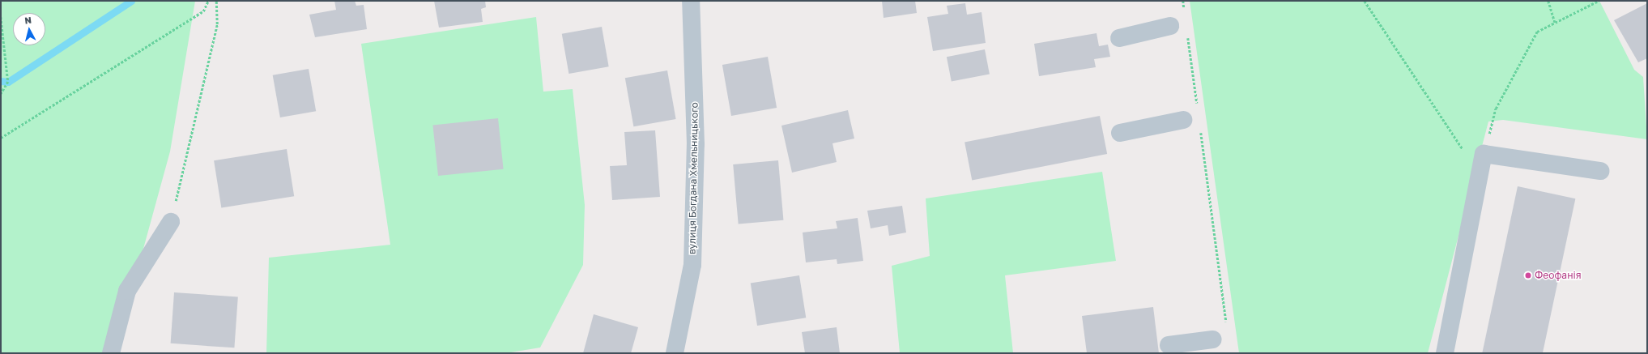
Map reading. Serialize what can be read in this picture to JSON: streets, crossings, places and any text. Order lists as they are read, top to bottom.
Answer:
{
  "streets": {
    "street": ["вулиця Богдана Хмельницького"]
  },
  "places": ["Феофанія"],
  "north": "top"
}
